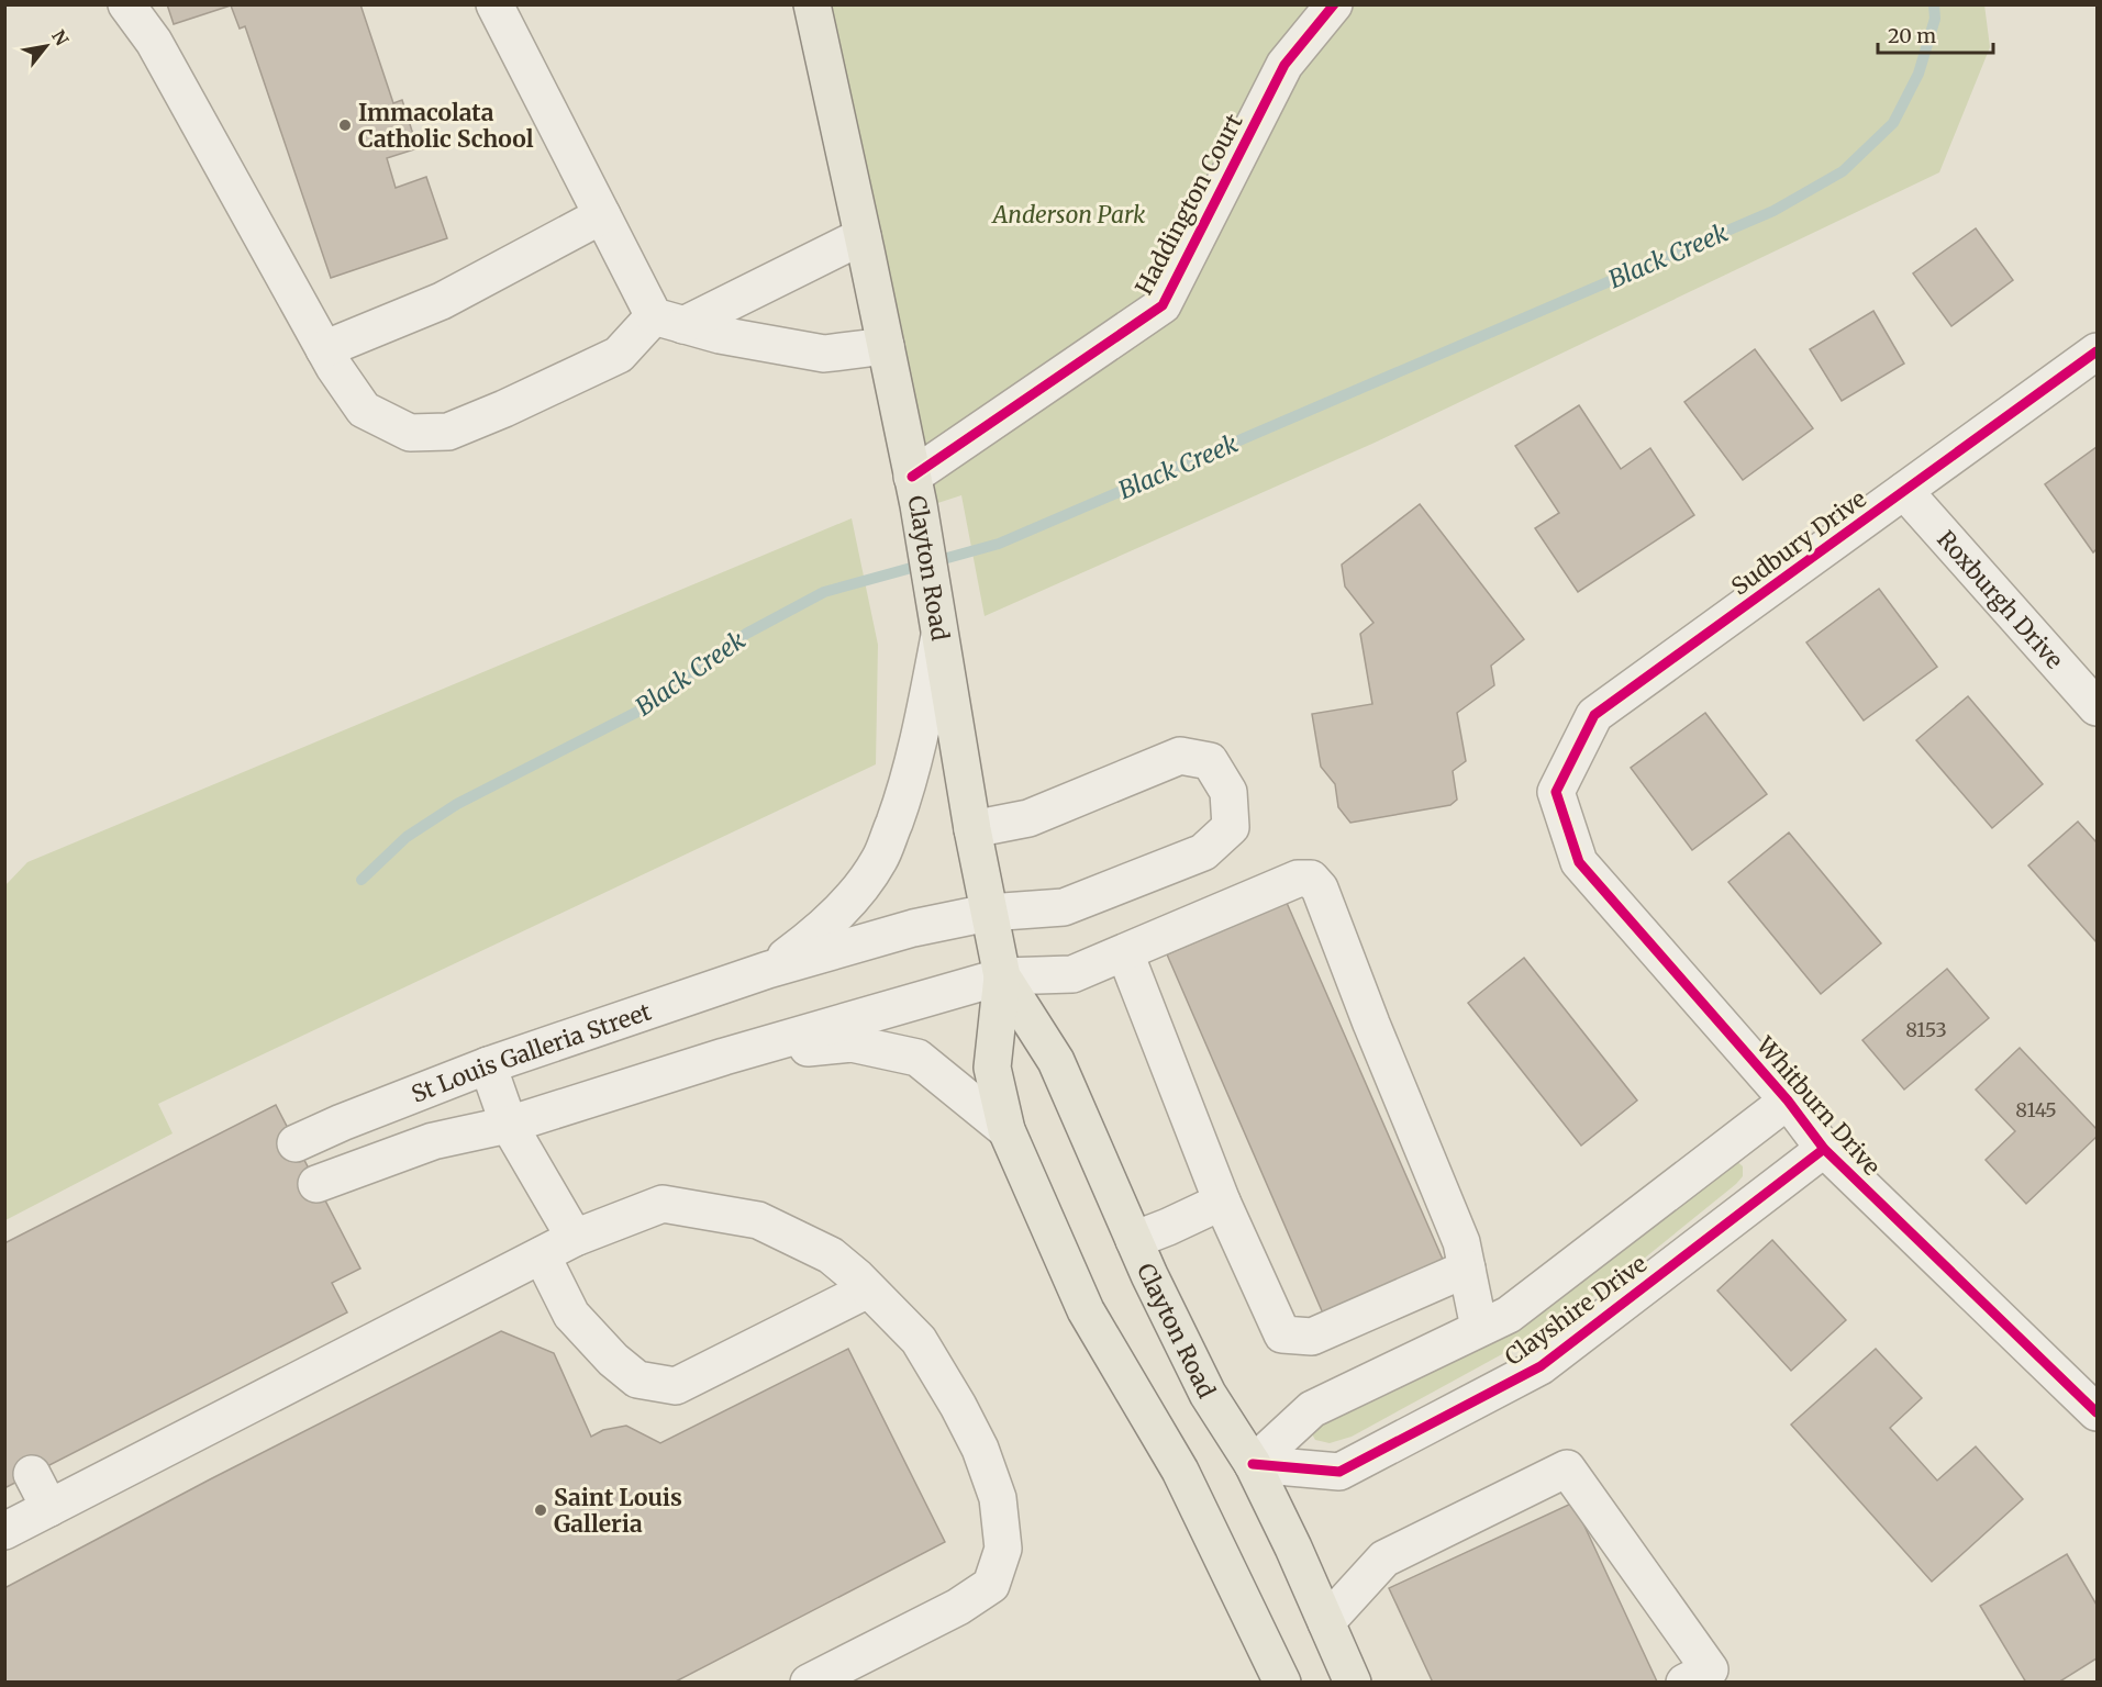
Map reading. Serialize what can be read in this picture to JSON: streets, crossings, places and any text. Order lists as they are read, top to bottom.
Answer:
{
  "streets": {
    "main road": ["Clayton Road"],
    "street": [
      "Haddington Court",
      "Sudbury Drive",
      "Roxburgh Drive",
      "St Louis Galleria Street",
      "Whitburn Drive",
      "Clayshire Drive"
    ]
  },
  "crossings": [
    ["Haddington Court", "Clayton Road"],
    ["Sudbury Drive", "Roxburgh Drive"],
    ["Sudbury Drive", "Whitburn Drive"],
    ["Clayton Road", "St Louis Galleria Street"],
    ["Clayton Road", "Clayshire Drive"],
    ["Whitburn Drive", "Clayshire Drive"]
  ],
  "water": ["Black Creek"],
  "parks": ["Anderson Park"],
  "places": ["Immacolata Catholic School", "Saint Louis Galleria"],
  "house_numbers": ["8153", "8145"],
  "scale_bar": "20 m",
  "north": "top right"
}
